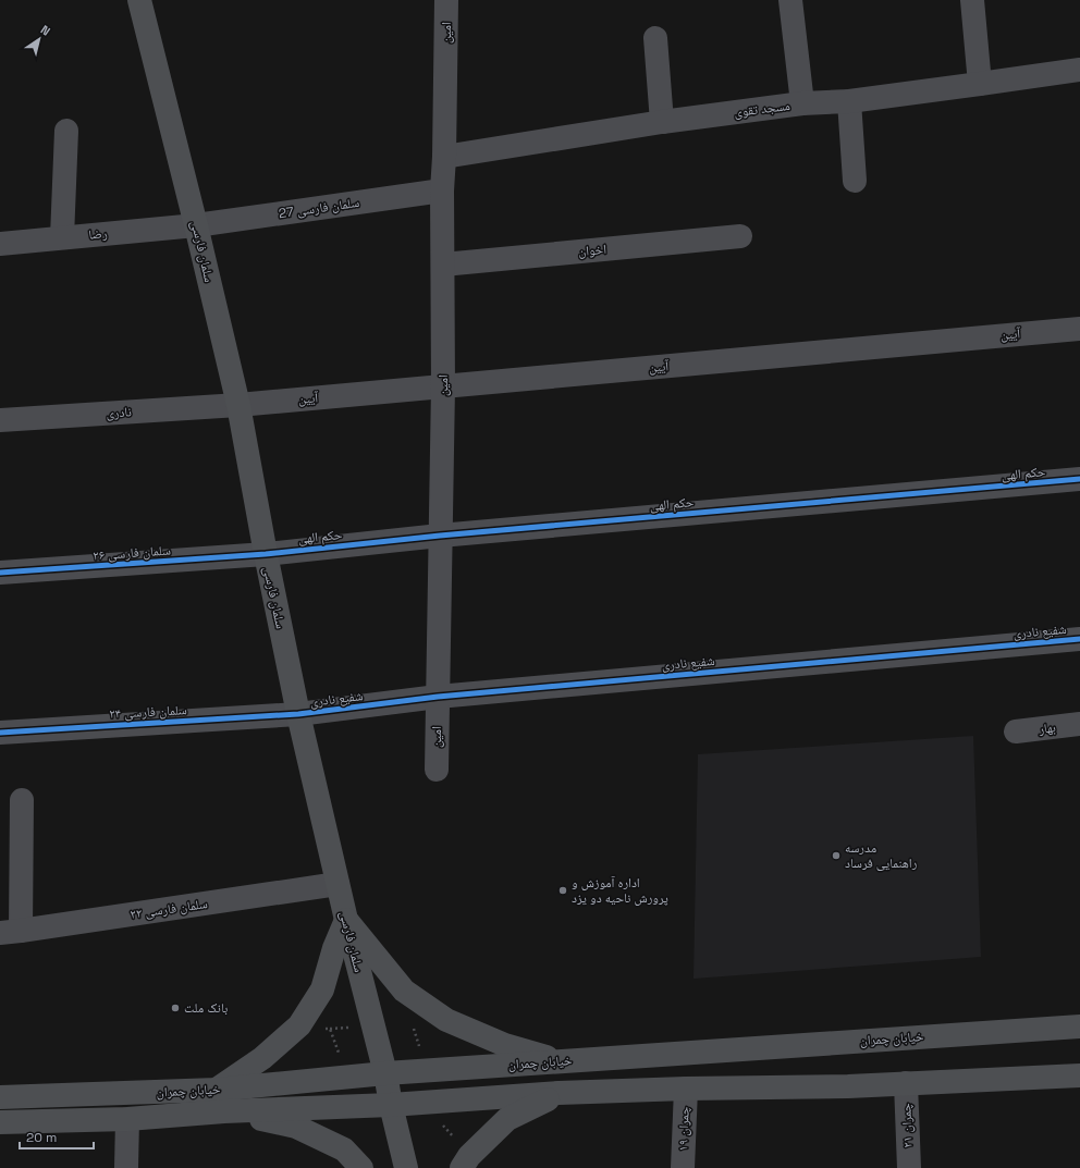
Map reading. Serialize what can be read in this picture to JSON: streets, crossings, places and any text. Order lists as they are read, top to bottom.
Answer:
{
  "streets": {
    "main road": ["سلمان فارسی", "خیابان چمران"],
    "street": [
      "امین",
      "مسجد تقوی",
      "سلمان فارسی 27",
      "رضا",
      "اخوان",
      "آیین",
      "نادری",
      "حکم الهی",
      "سلمان فارسی ۲۶",
      "شفیع نادری",
      "سلمان فارسی ۲۴",
      "بهار",
      "سلمان فارسی ۲۲",
      "چمران ۲۱",
      "چمران ۱۹"
    ]
  },
  "crossings": [
    ["امین", "مسجد تقوی"],
    ["امین", "سلمان فارسی 27"],
    ["امین", "اخوان"],
    ["امین", "آیین"],
    ["امین", "حکم الهی"],
    ["امین", "شفیع نادری"],
    ["سلمان فارسی 27", "رضا"],
    ["سلمان فارسی 27", "سلمان فارسی"],
    ["رضا", "سلمان فارسی"],
    ["سلمان فارسی", "آیین"],
    ["سلمان فارسی", "نادری"],
    ["سلمان فارسی", "حکم الهی"],
    ["سلمان فارسی", "سلمان فارسی ۲۶"],
    ["سلمان فارسی", "شفیع نادری"],
    ["سلمان فارسی", "سلمان فارسی ۲۴"],
    ["سلمان فارسی", "سلمان فارسی ۲۲"],
    ["سلمان فارسی", "خیابان چمران"],
    ["آیین", "نادری"],
    ["حکم الهی", "سلمان فارسی ۲۶"],
    ["شفیع نادری", "سلمان فارسی ۲۴"],
    ["خیابان چمران", "چمران ۲۱"],
    ["خیابان چمران", "چمران ۱۹"]
  ],
  "places": ["مدرسه راهنمایی فرساد", "اداره آموزش و پرورش ناحیه دو یزد", "بانک ملت"],
  "scale_bar": "20 m",
  "north": "top right"
}
